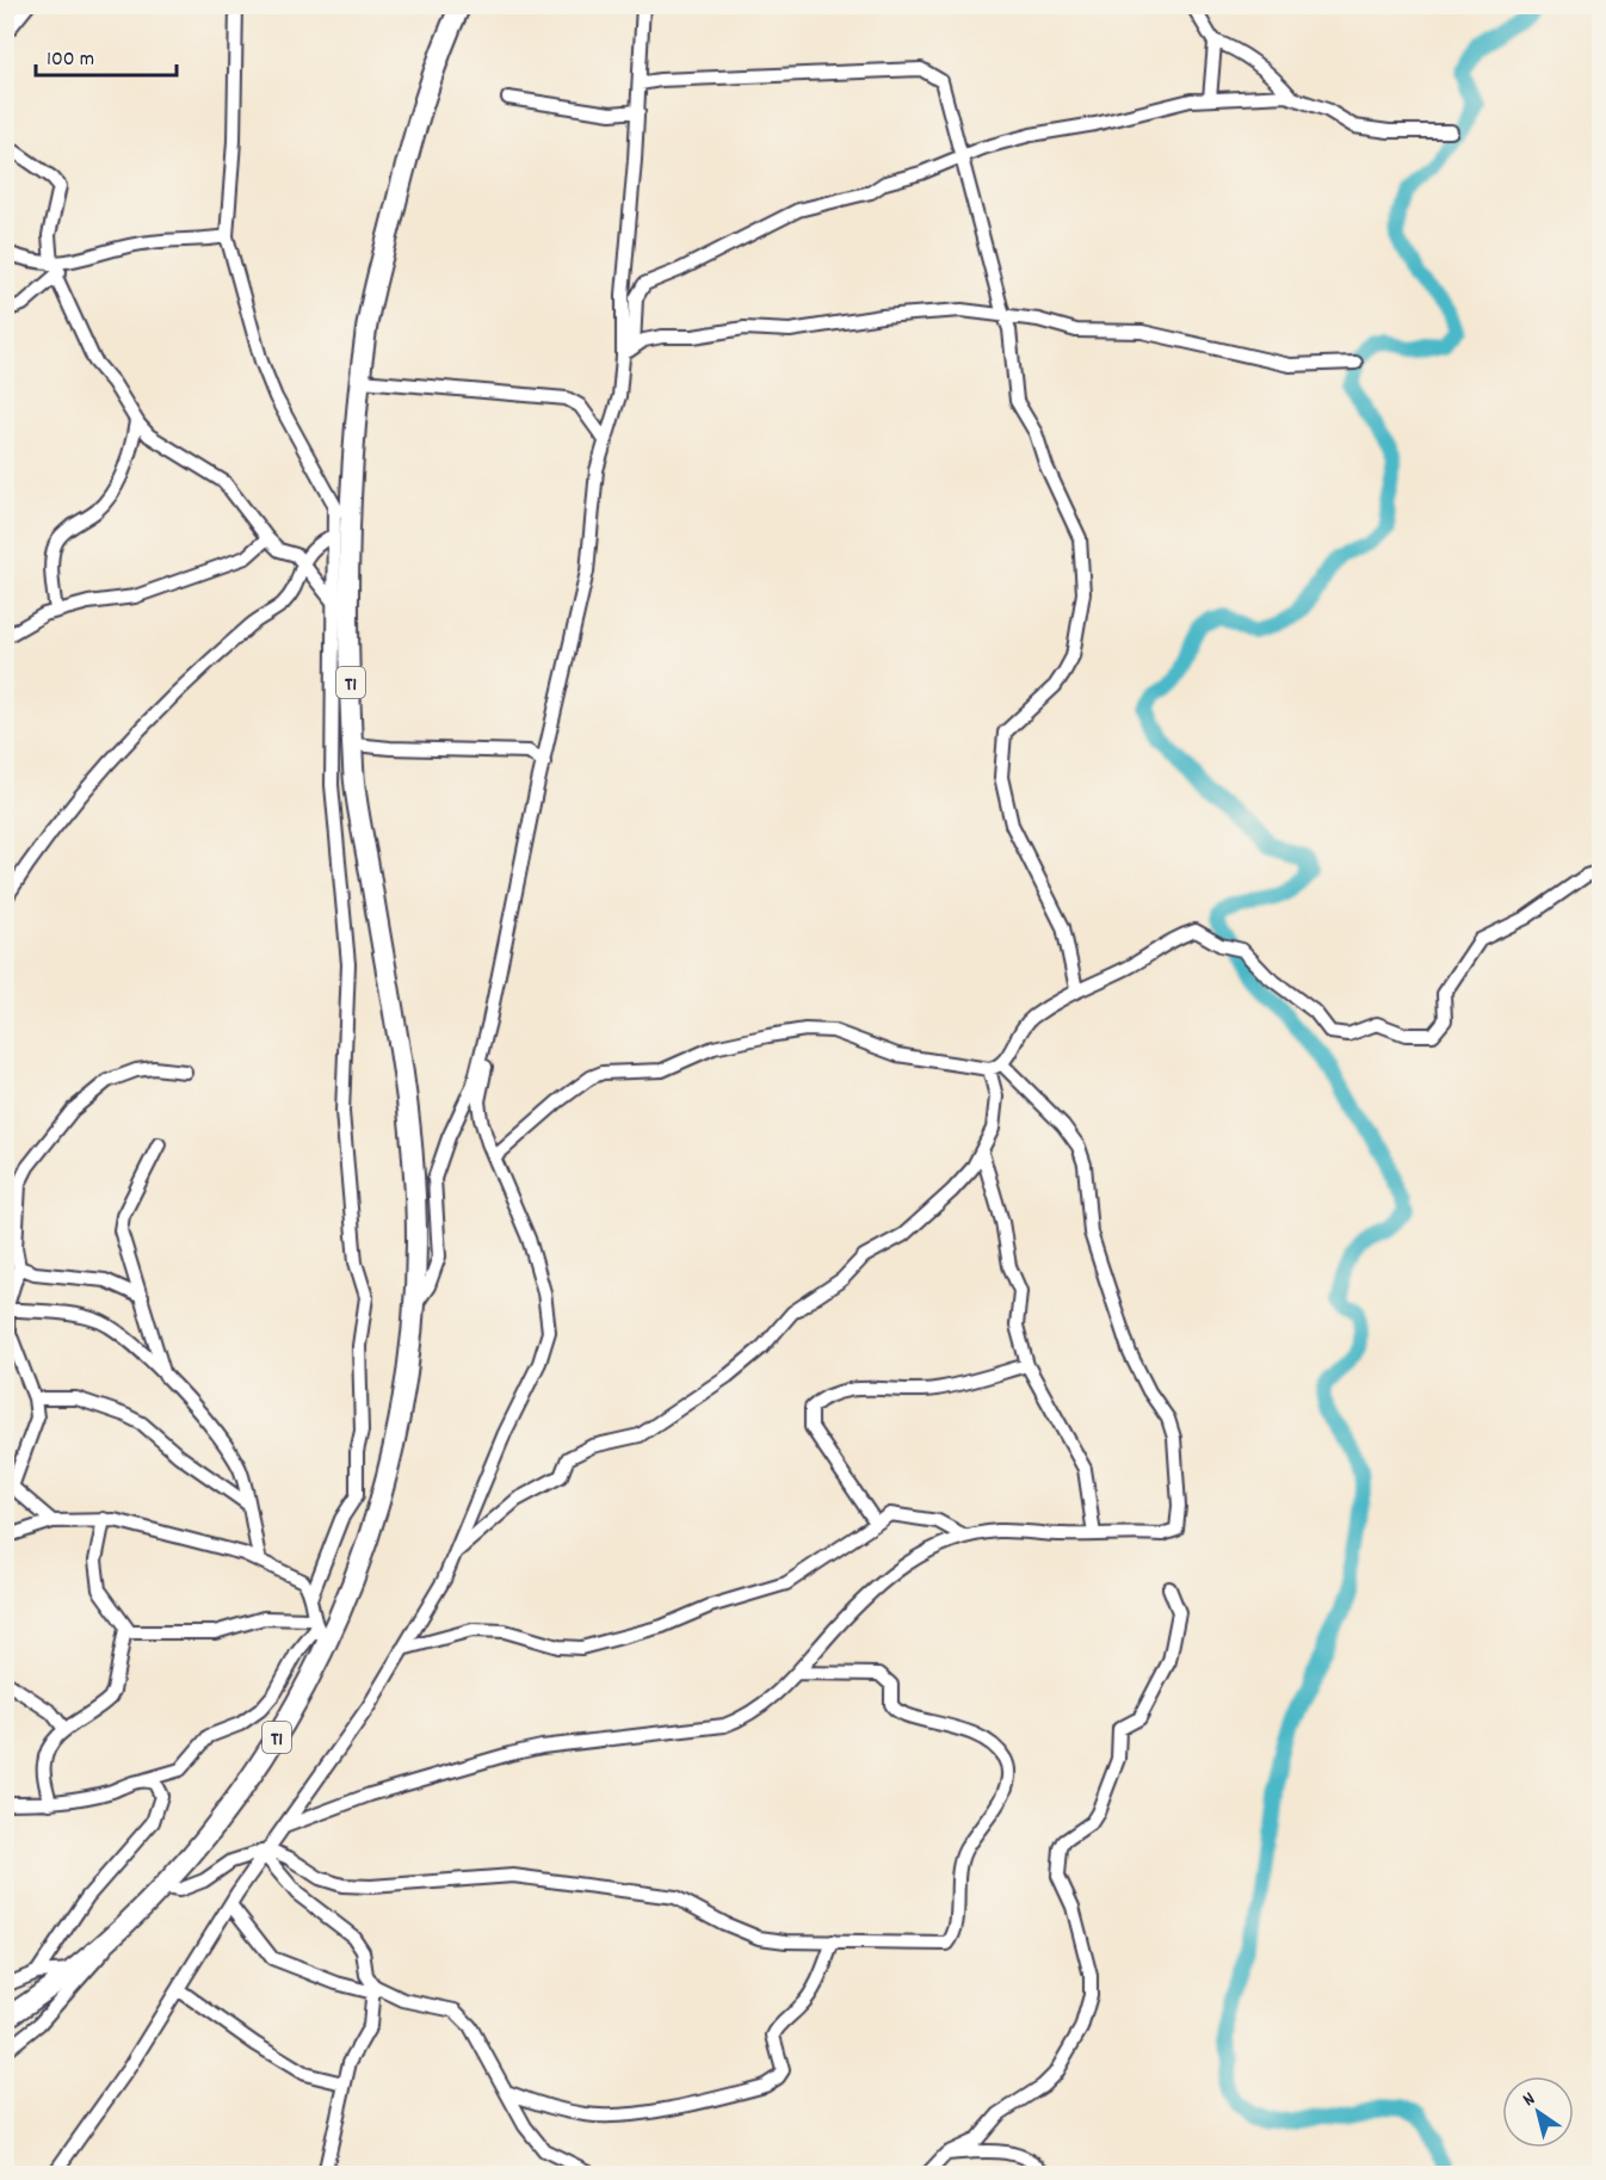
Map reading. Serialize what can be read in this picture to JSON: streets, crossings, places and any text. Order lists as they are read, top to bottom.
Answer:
{
  "streets": {
    "highway": ["T1"]
  },
  "scale_bar": "100 m",
  "north": "top left"
}
